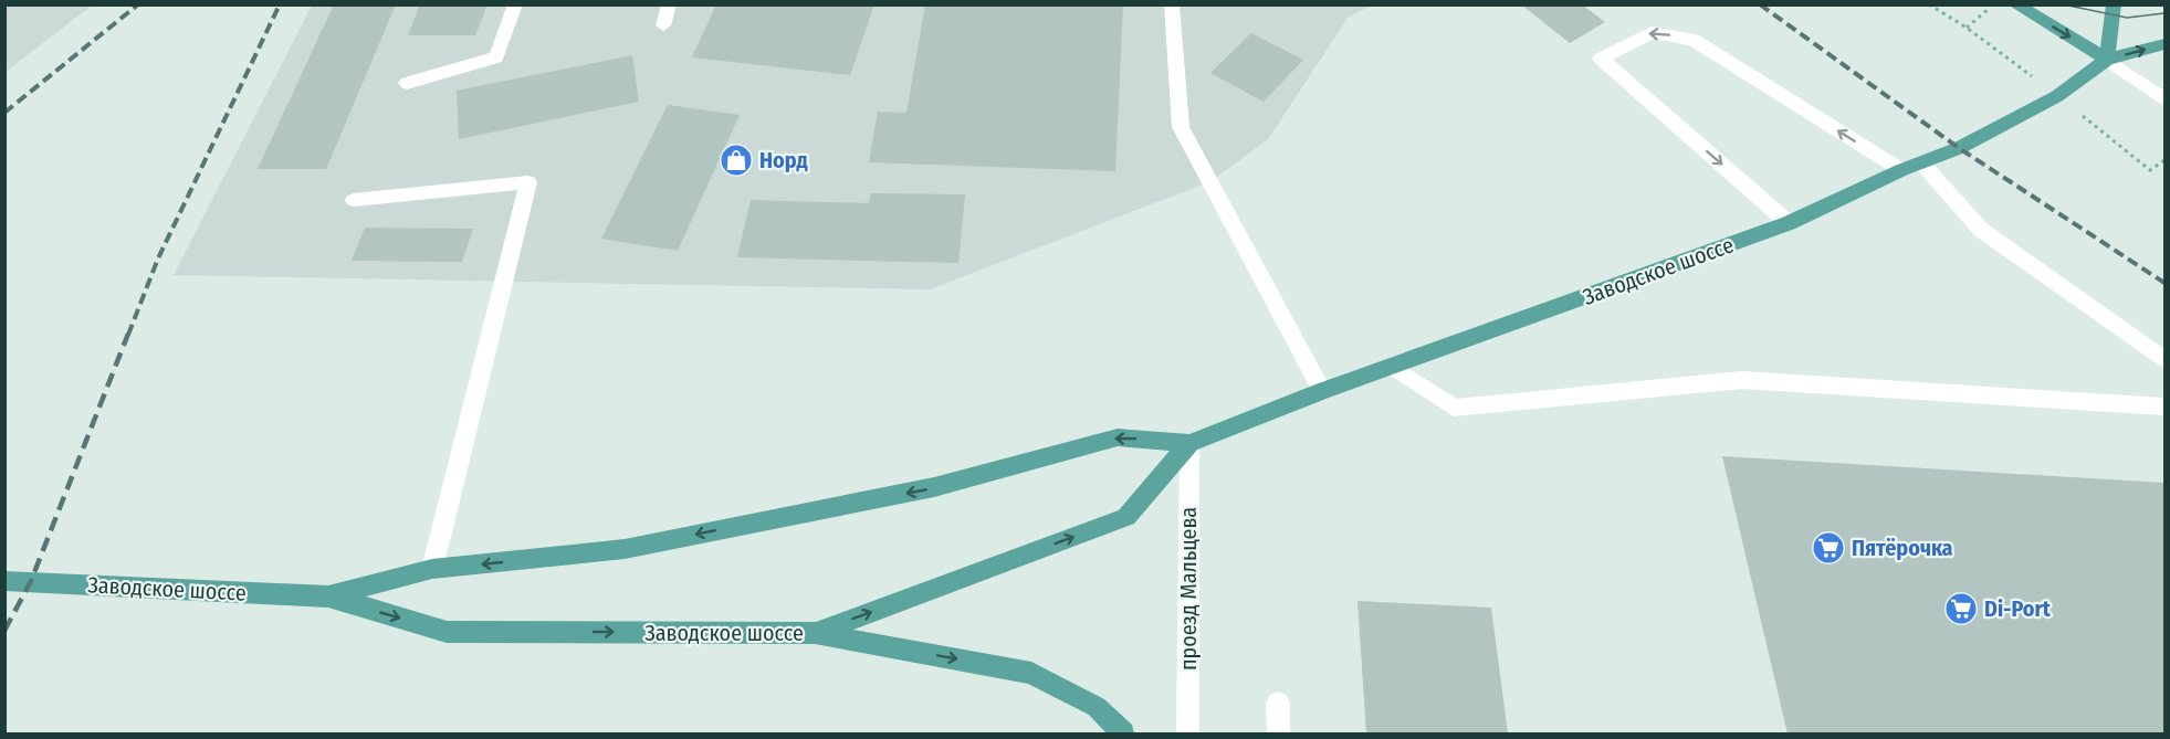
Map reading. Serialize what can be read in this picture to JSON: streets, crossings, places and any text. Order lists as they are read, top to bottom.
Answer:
{
  "streets": {
    "main road": ["Заводское шоссе"],
    "street": ["проезд Мальцева"]
  },
  "crossings": [
    ["Заводское шоссе", "проезд Мальцева"]
  ],
  "places": {
    "shop": ["Норд"],
    "supermarket": ["Пятёрочка", "Di-Port"]
  }
}
